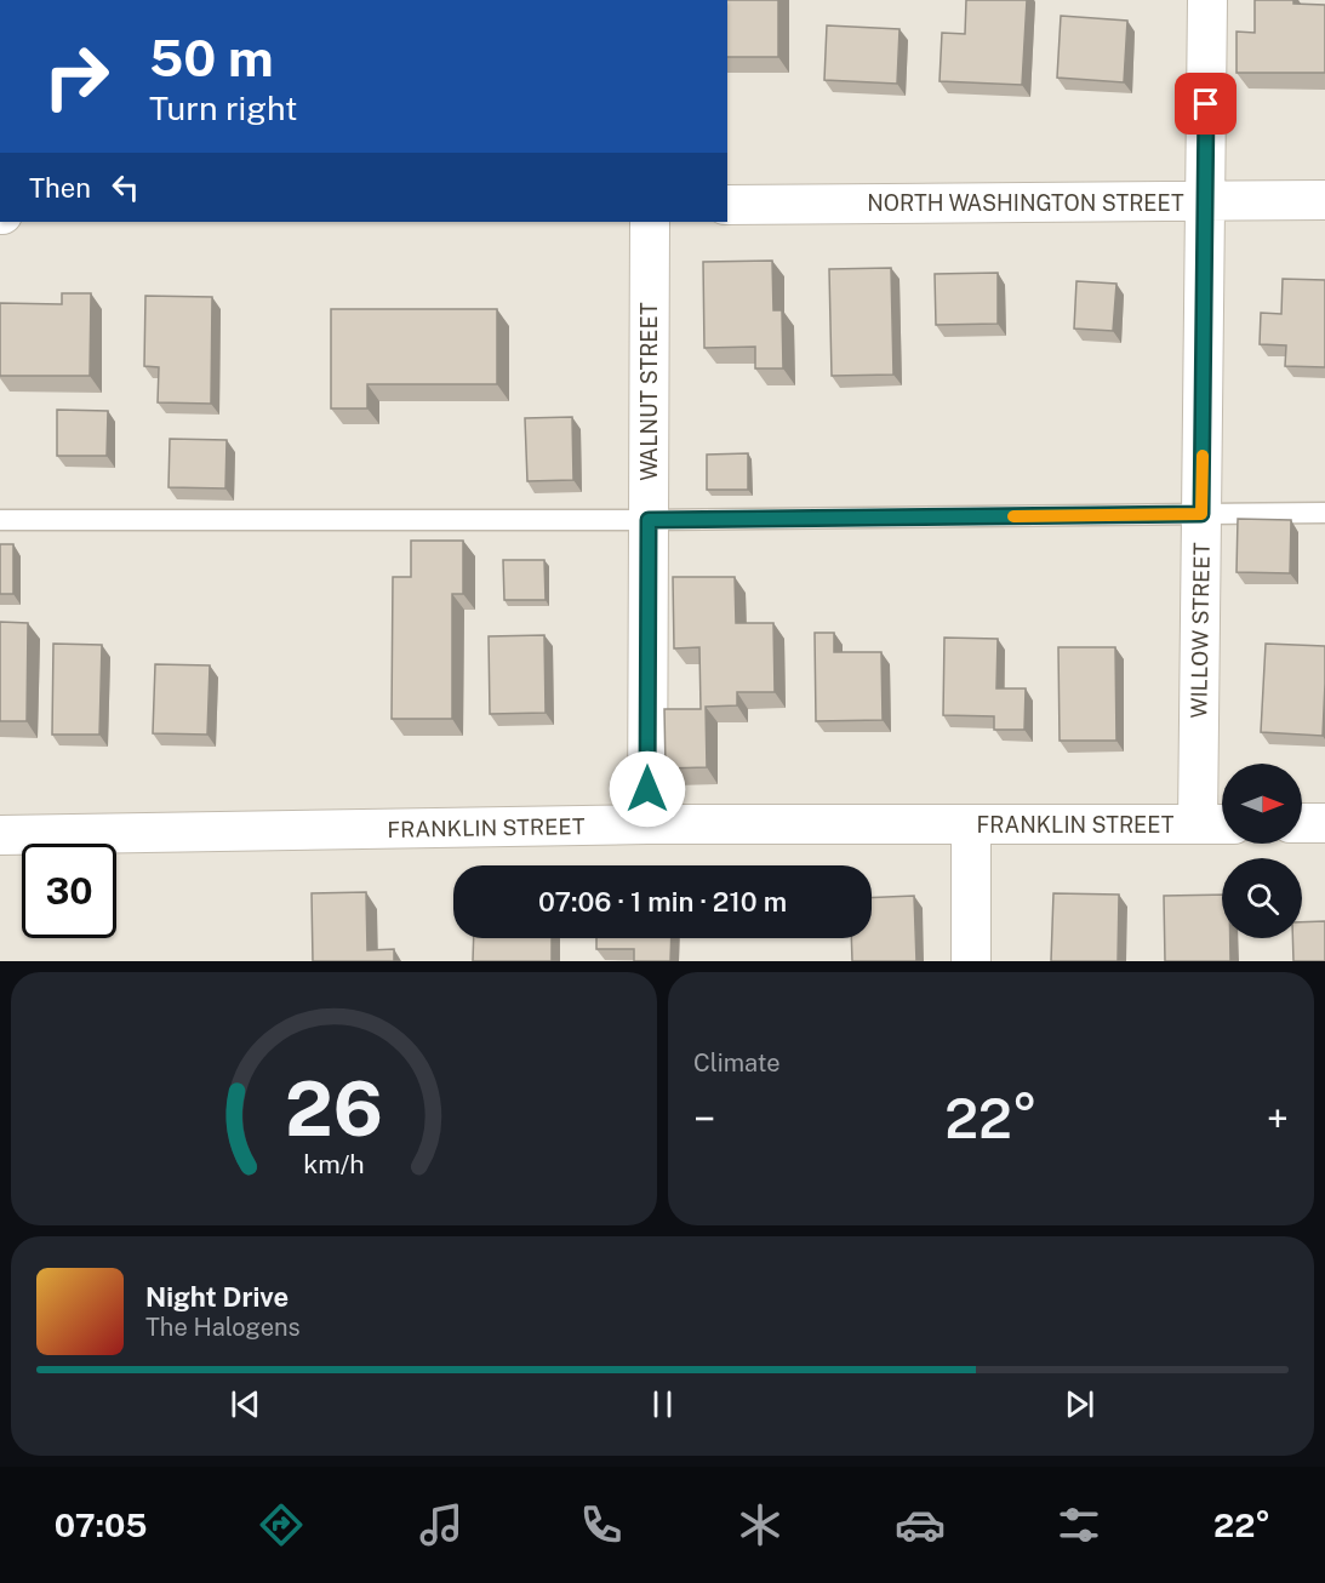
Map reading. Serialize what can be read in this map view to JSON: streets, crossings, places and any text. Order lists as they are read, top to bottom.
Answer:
{
  "streets": {
    "street": [
      "NORTH WASHINGTON STREET",
      "WALNUT STREET",
      "WILLOW STREET",
      "FRANKLIN STREET"
    ]
  },
  "crossings": [
    ["NORTH WASHINGTON STREET", "WILLOW STREET"],
    ["WALNUT STREET", "FRANKLIN STREET"],
    ["WILLOW STREET", "FRANKLIN STREET"]
  ],
  "north": "right",
  "page": {
    "turn": ["50 m", "Turn right"],
    "then": "Then",
    "limit": "30",
    "trip": "07:06 · 1 min · 210 m",
    "tile": "Climate",
    "heat": ["−", "22°", "+"],
    "song": ["Night Drive", "The Halogens"],
    "tabs": ["07:05", "22°"],
    "gauge": ["26", "km/h"]
  }
}
